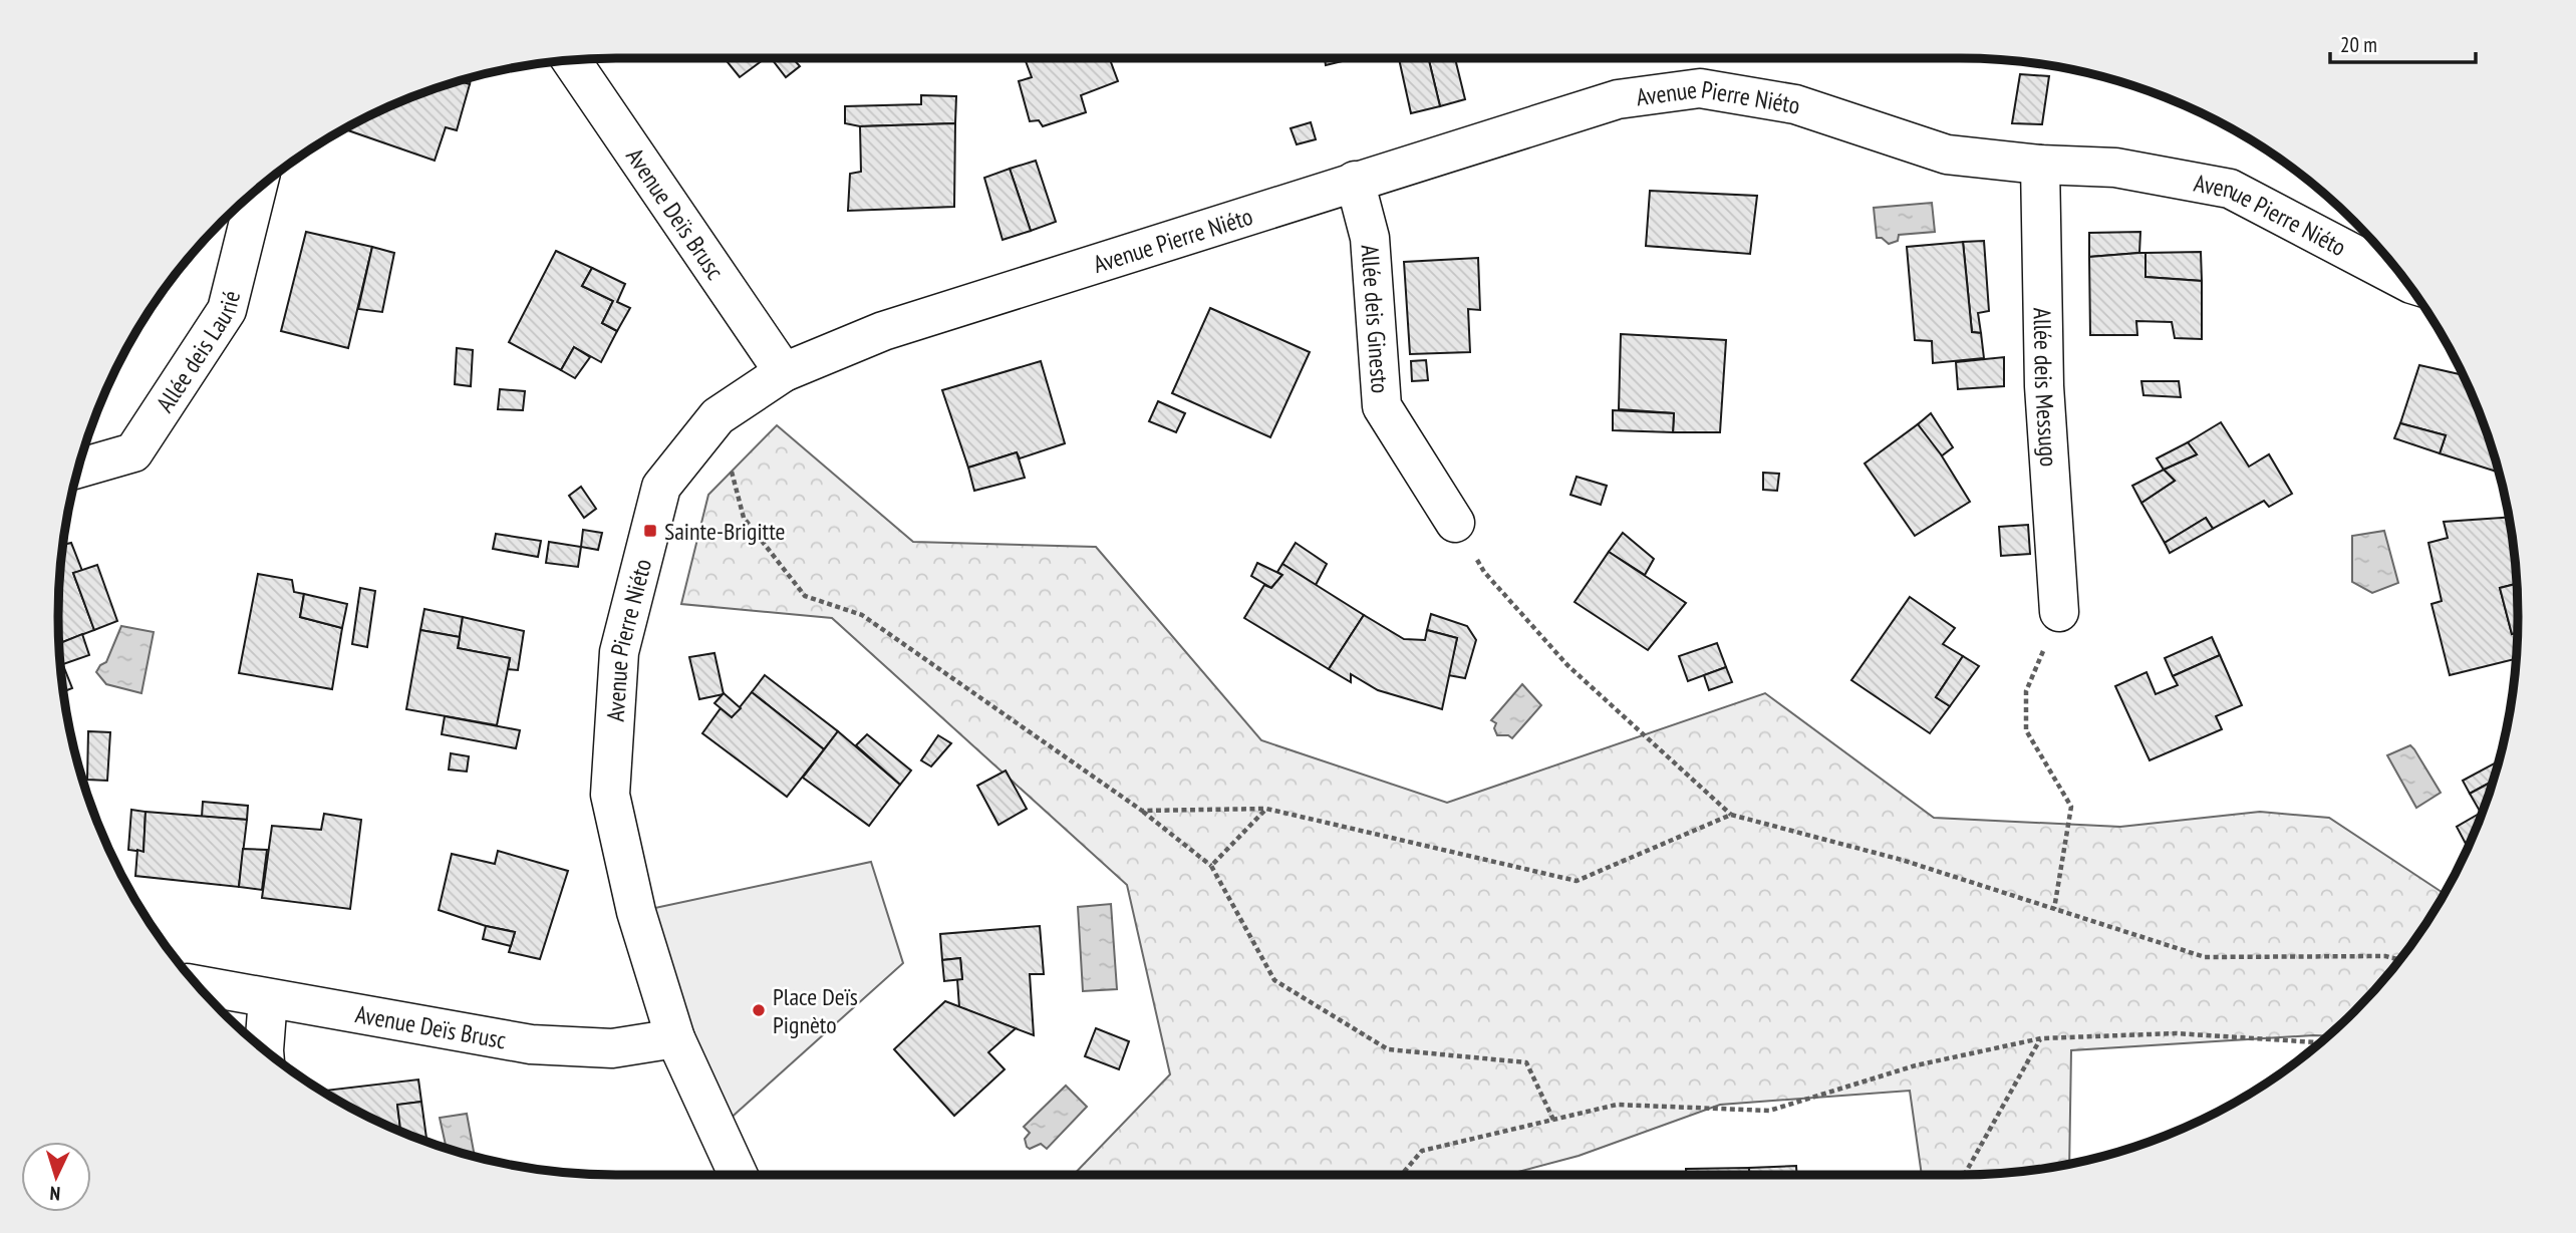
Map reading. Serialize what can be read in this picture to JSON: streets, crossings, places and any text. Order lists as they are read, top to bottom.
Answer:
{
  "streets": {
    "street": [
      "Avenue Pierre Niéto",
      "Avenue Deïs Brusc",
      "Allée deis Ginesto",
      "Allée deis Laurié",
      "Allée deis Messugo"
    ]
  },
  "crossings": [
    ["Avenue Pierre Niéto", "Avenue Deïs Brusc"],
    ["Avenue Pierre Niéto", "Allée deis Ginesto"],
    ["Avenue Pierre Niéto", "Allée deis Messugo"]
  ],
  "places": {
    "transit": ["Sainte-Brigitte"],
    "other": ["Place Deïs Pignèto"]
  },
  "scale_bar": "20 m",
  "north": "bottom"
}
